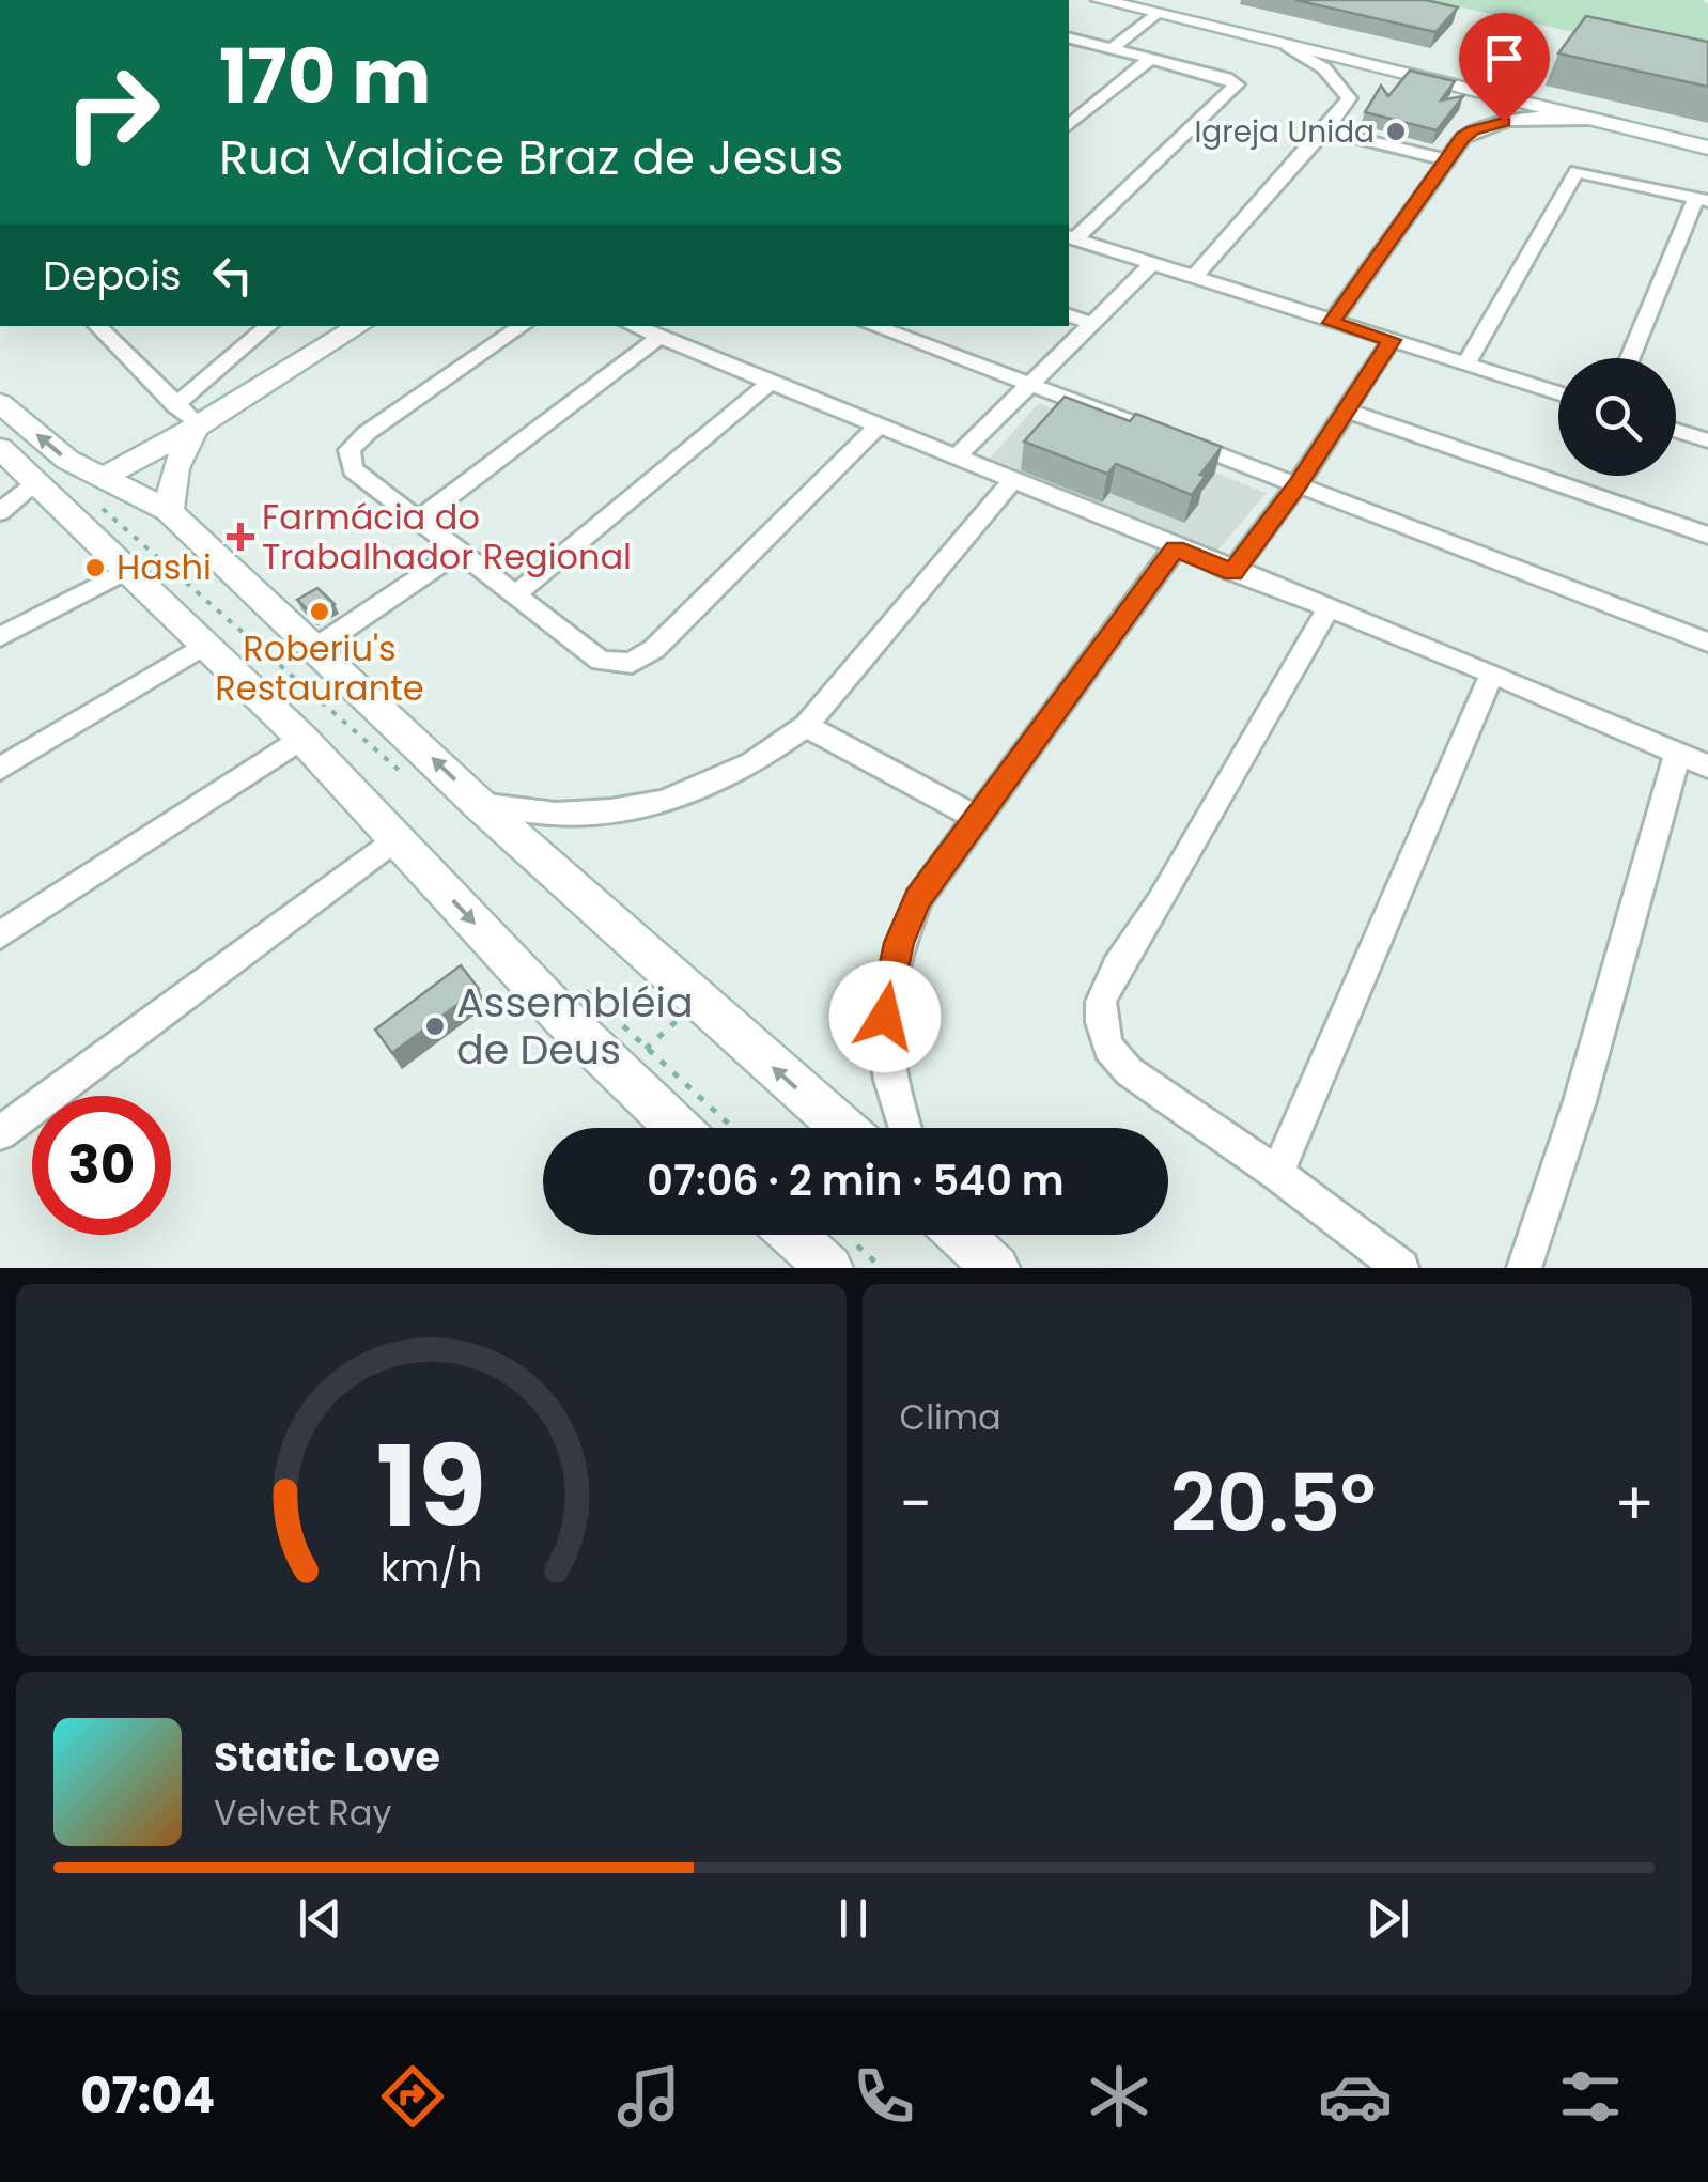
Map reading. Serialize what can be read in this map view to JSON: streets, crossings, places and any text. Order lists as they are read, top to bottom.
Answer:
{
  "places": {
    "other": [
      "Igreja Unida",
      "Hashi",
      "Roberiu's Restaurante",
      "Assembléia de Deus"
    ],
    "health": ["Farmácia do Trabalhador Regional"]
  },
  "page": {
    "turn": ["170 m", "Rua Valdice Braz de Jesus"],
    "then": "Depois",
    "limit": "30",
    "trip": "07:06 · 2 min · 540 m",
    "tile": "Clima",
    "heat": ["−", "20.5°", "+"],
    "song": ["Static Love", "Velvet Ray"],
    "tabs": "07:04",
    "gauge": ["19", "km/h"]
  }
}
